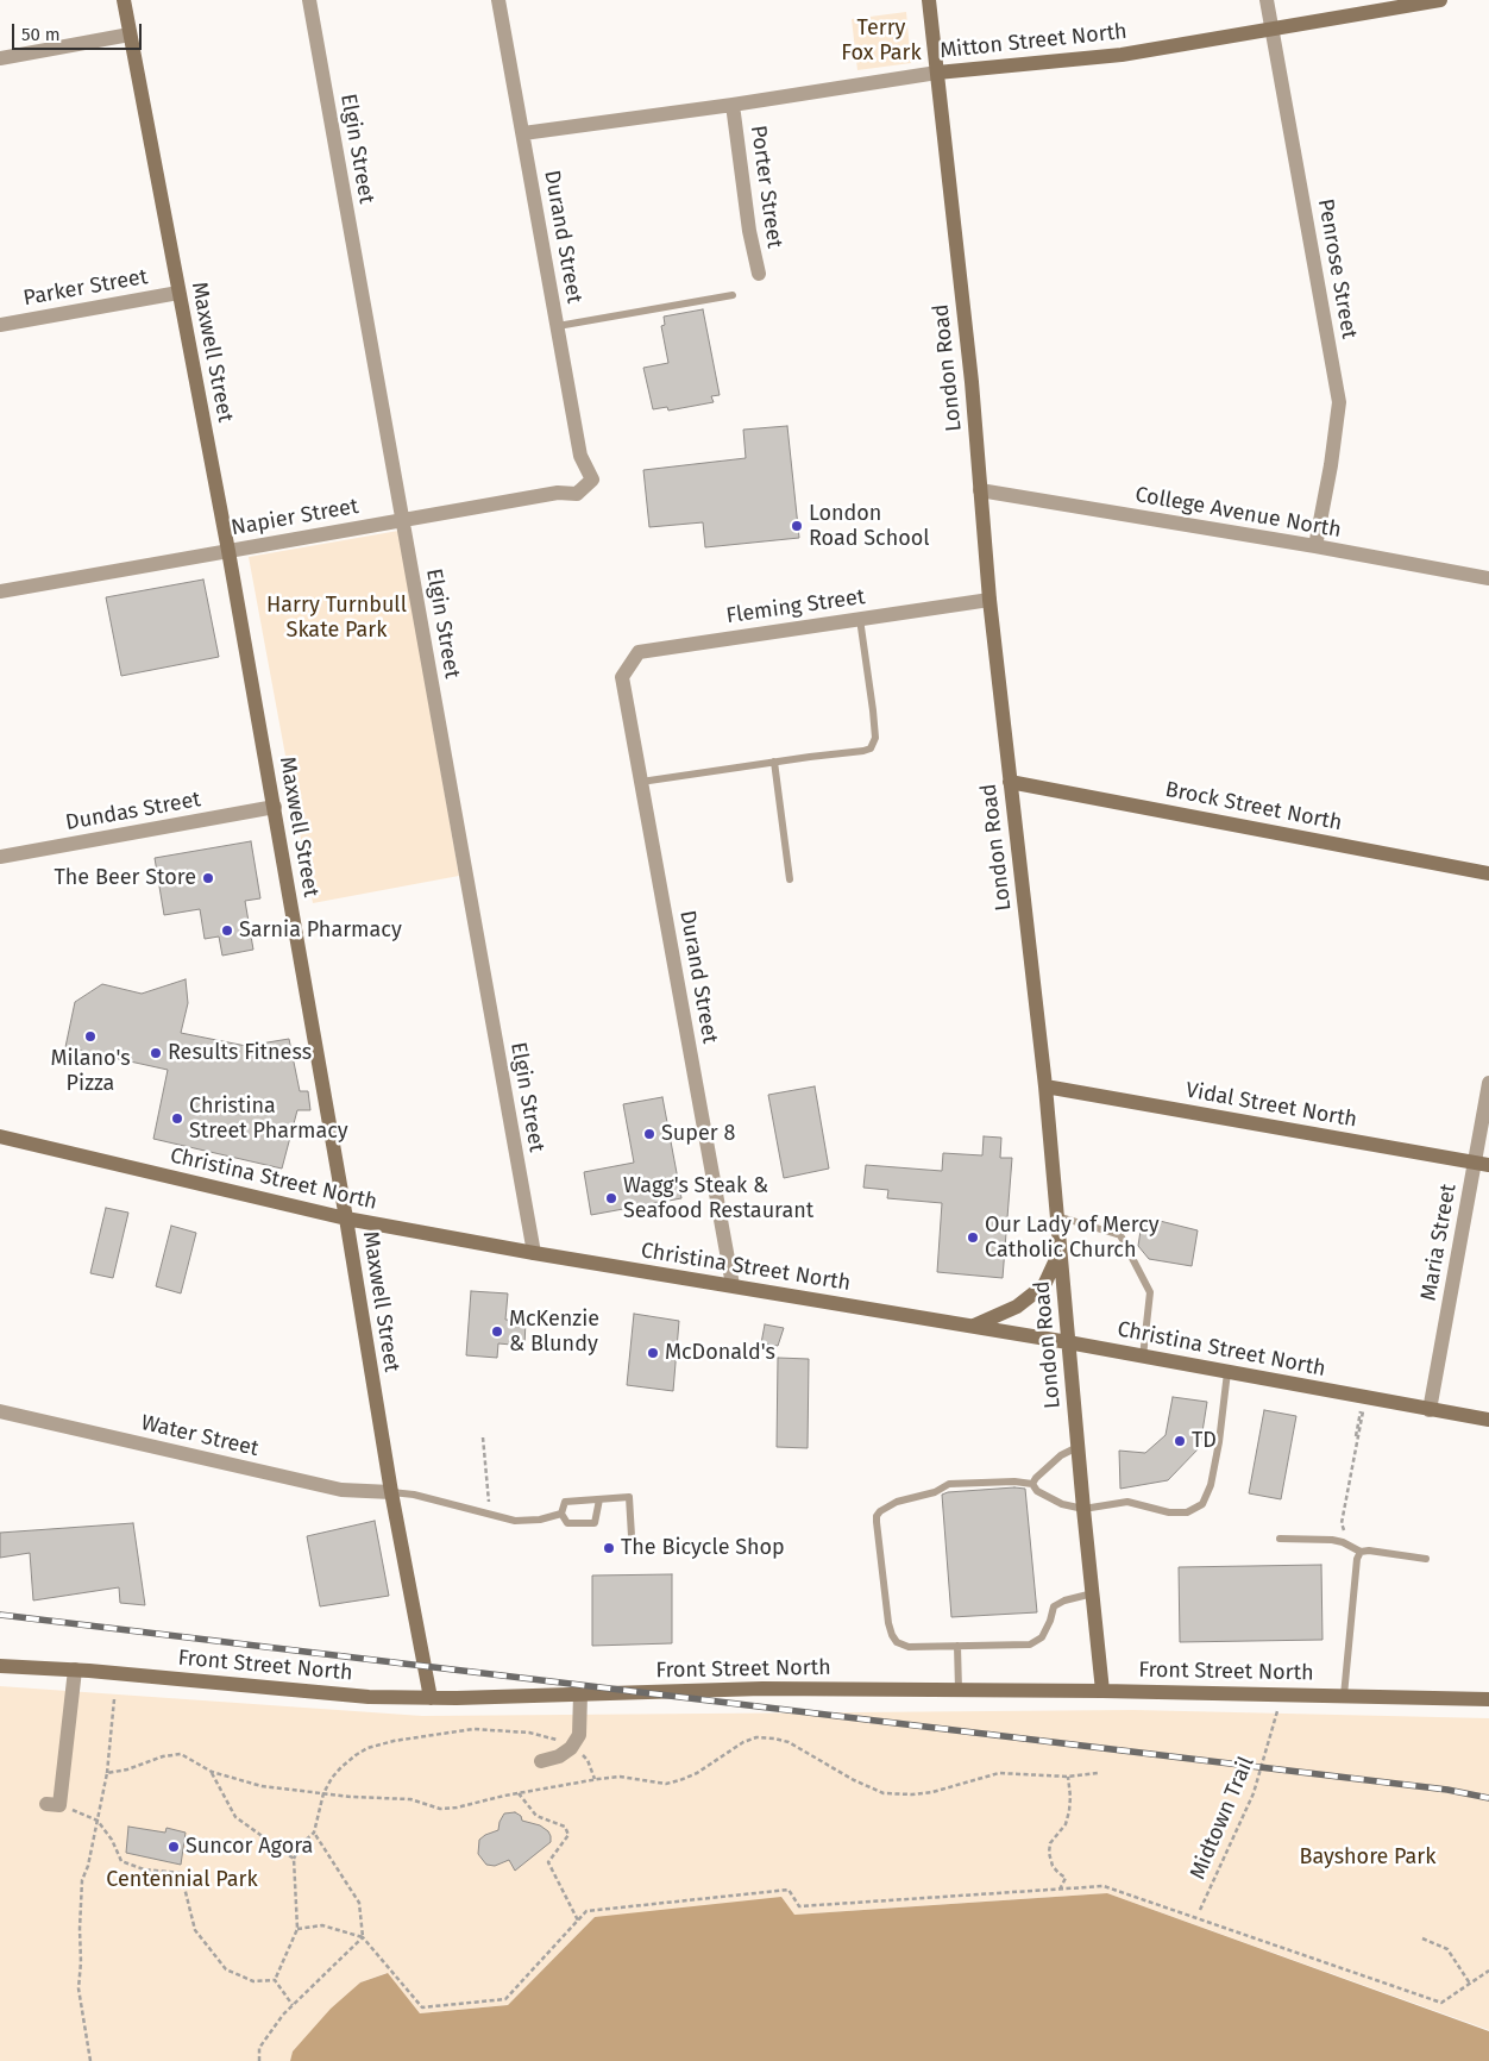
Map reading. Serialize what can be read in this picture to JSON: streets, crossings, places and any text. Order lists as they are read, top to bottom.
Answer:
{
  "streets": {
    "main road": [
      "Mitton Street North",
      "Maxwell Street",
      "London Road",
      "Brock Street North",
      "Vidal Street North",
      "Christina Street North",
      "Front Street North"
    ],
    "street": [
      "Elgin Street",
      "Porter Street",
      "Durand Street",
      "Penrose Street",
      "Parker Street",
      "College Avenue North",
      "Napier Street",
      "Fleming Street",
      "Dundas Street",
      "Maria Street",
      "Water Street"
    ],
    "path": ["Midtown Trail"]
  },
  "crossings": [
    ["Mitton Street North", "Porter Street"],
    ["Mitton Street North", "Durand Street"],
    ["Mitton Street North", "Penrose Street"],
    ["Mitton Street North", "London Road"],
    ["Elgin Street", "Napier Street"],
    ["Elgin Street", "Christina Street North"],
    ["Durand Street", "Napier Street"],
    ["Durand Street", "Fleming Street"],
    ["Durand Street", "Christina Street North"],
    ["Penrose Street", "College Avenue North"],
    ["Parker Street", "Maxwell Street"],
    ["Maxwell Street", "Napier Street"],
    ["Maxwell Street", "Dundas Street"],
    ["Maxwell Street", "Christina Street North"],
    ["Maxwell Street", "Water Street"],
    ["Maxwell Street", "Front Street North"],
    ["London Road", "College Avenue North"],
    ["London Road", "Fleming Street"],
    ["London Road", "Brock Street North"],
    ["London Road", "Vidal Street North"],
    ["London Road", "Christina Street North"],
    ["London Road", "Front Street North"],
    ["Vidal Street North", "Maria Street"],
    ["Christina Street North", "Maria Street"]
  ],
  "parks": [
    "Terry Fox Park",
    "Harry Turnbull Skate Park",
    "Bayshore Park",
    "Centennial Park"
  ],
  "places": [
    "London Road School",
    "The Beer Store",
    "Sarnia Pharmacy",
    "Milano's Pizza",
    "Results Fitness",
    "Christina Street Pharmacy",
    "Super 8",
    "Wagg's Steak & Seafood Restaurant",
    "Our Lady of Mercy Catholic Church",
    "McKenzie & Blundy",
    "McDonald's",
    "TD",
    "The Bicycle Shop",
    "Suncor Agora"
  ],
  "scale_bar": "50 m"
}
